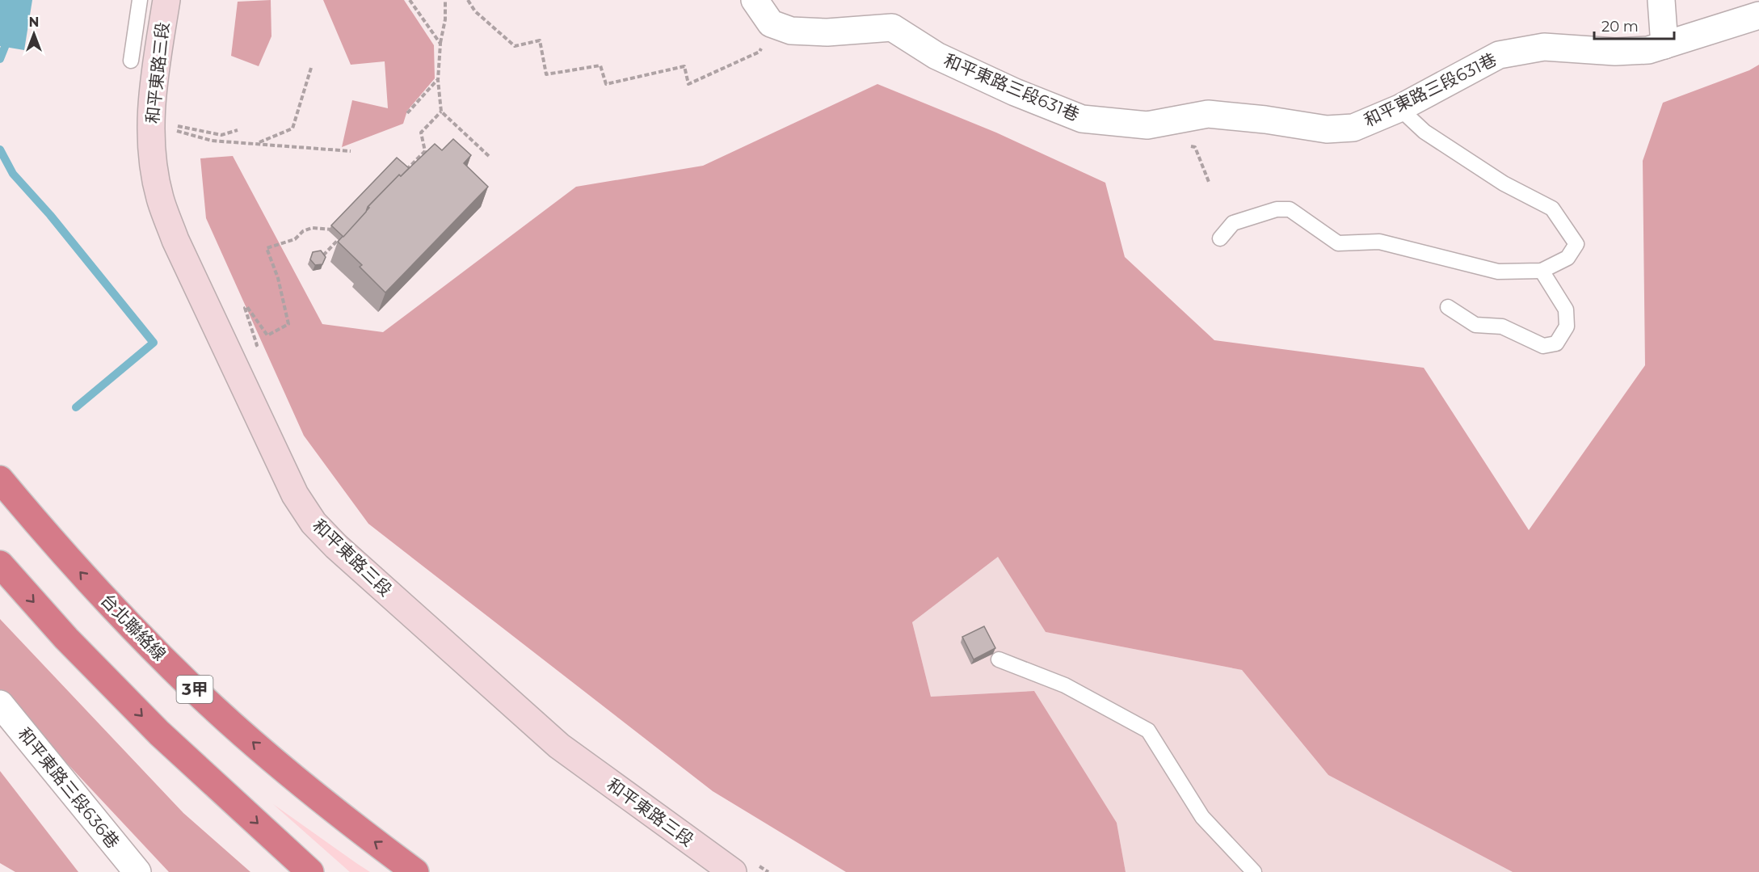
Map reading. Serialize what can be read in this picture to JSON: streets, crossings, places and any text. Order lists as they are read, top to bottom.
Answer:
{
  "streets": {
    "highway": ["台北聯絡線", "3甲"],
    "main road": ["和平東路三段"],
    "street": ["和平東路三段631巷", "和平東路三段636巷"]
  },
  "scale_bar": "20 m",
  "north": "top"
}
